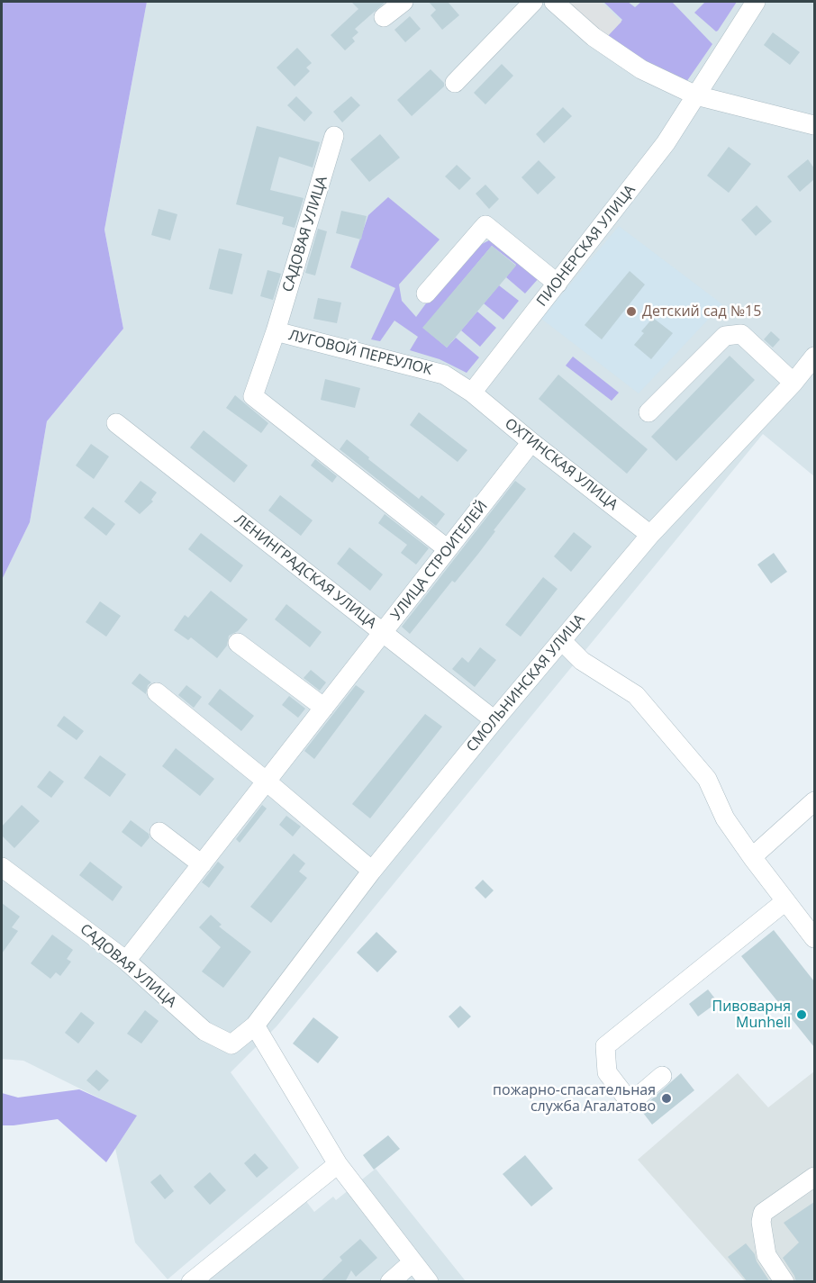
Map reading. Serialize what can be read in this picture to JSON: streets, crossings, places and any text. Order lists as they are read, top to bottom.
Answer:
{
  "streets": {
    "street": [
      "САДОВАЯ УЛИЦА",
      "ПИОНЕРСКАЯ УЛИЦА",
      "ЛУГОВОЙ ПЕРЕУЛОК",
      "ОХТИНСКАЯ УЛИЦА",
      "УЛИЦА СТРОИТЕЛЕЙ",
      "ЛЕНИНГРАДСКАЯ УЛИЦА",
      "СМОЛЬНИНСКАЯ УЛИЦА"
    ]
  },
  "crossings": [
    ["САДОВАЯ УЛИЦА", "ЛУГОВОЙ ПЕРЕУЛОК"],
    ["САДОВАЯ УЛИЦА", "УЛИЦА СТРОИТЕЛЕЙ"],
    ["САДОВАЯ УЛИЦА", "СМОЛЬНИНСКАЯ УЛИЦА"],
    ["ПИОНЕРСКАЯ УЛИЦА", "ЛУГОВОЙ ПЕРЕУЛОК"],
    ["ПИОНЕРСКАЯ УЛИЦА", "ОХТИНСКАЯ УЛИЦА"],
    ["ЛУГОВОЙ ПЕРЕУЛОК", "ОХТИНСКАЯ УЛИЦА"],
    ["ОХТИНСКАЯ УЛИЦА", "УЛИЦА СТРОИТЕЛЕЙ"],
    ["ОХТИНСКАЯ УЛИЦА", "СМОЛЬНИНСКАЯ УЛИЦА"],
    ["УЛИЦА СТРОИТЕЛЕЙ", "ЛЕНИНГРАДСКАЯ УЛИЦА"],
    ["ЛЕНИНГРАДСКАЯ УЛИЦА", "СМОЛЬНИНСКАЯ УЛИЦА"]
  ],
  "places": ["Детский сад №15", "Пивоварня Munhell", "пожарно-спасательная служба Агалатово"]
}
